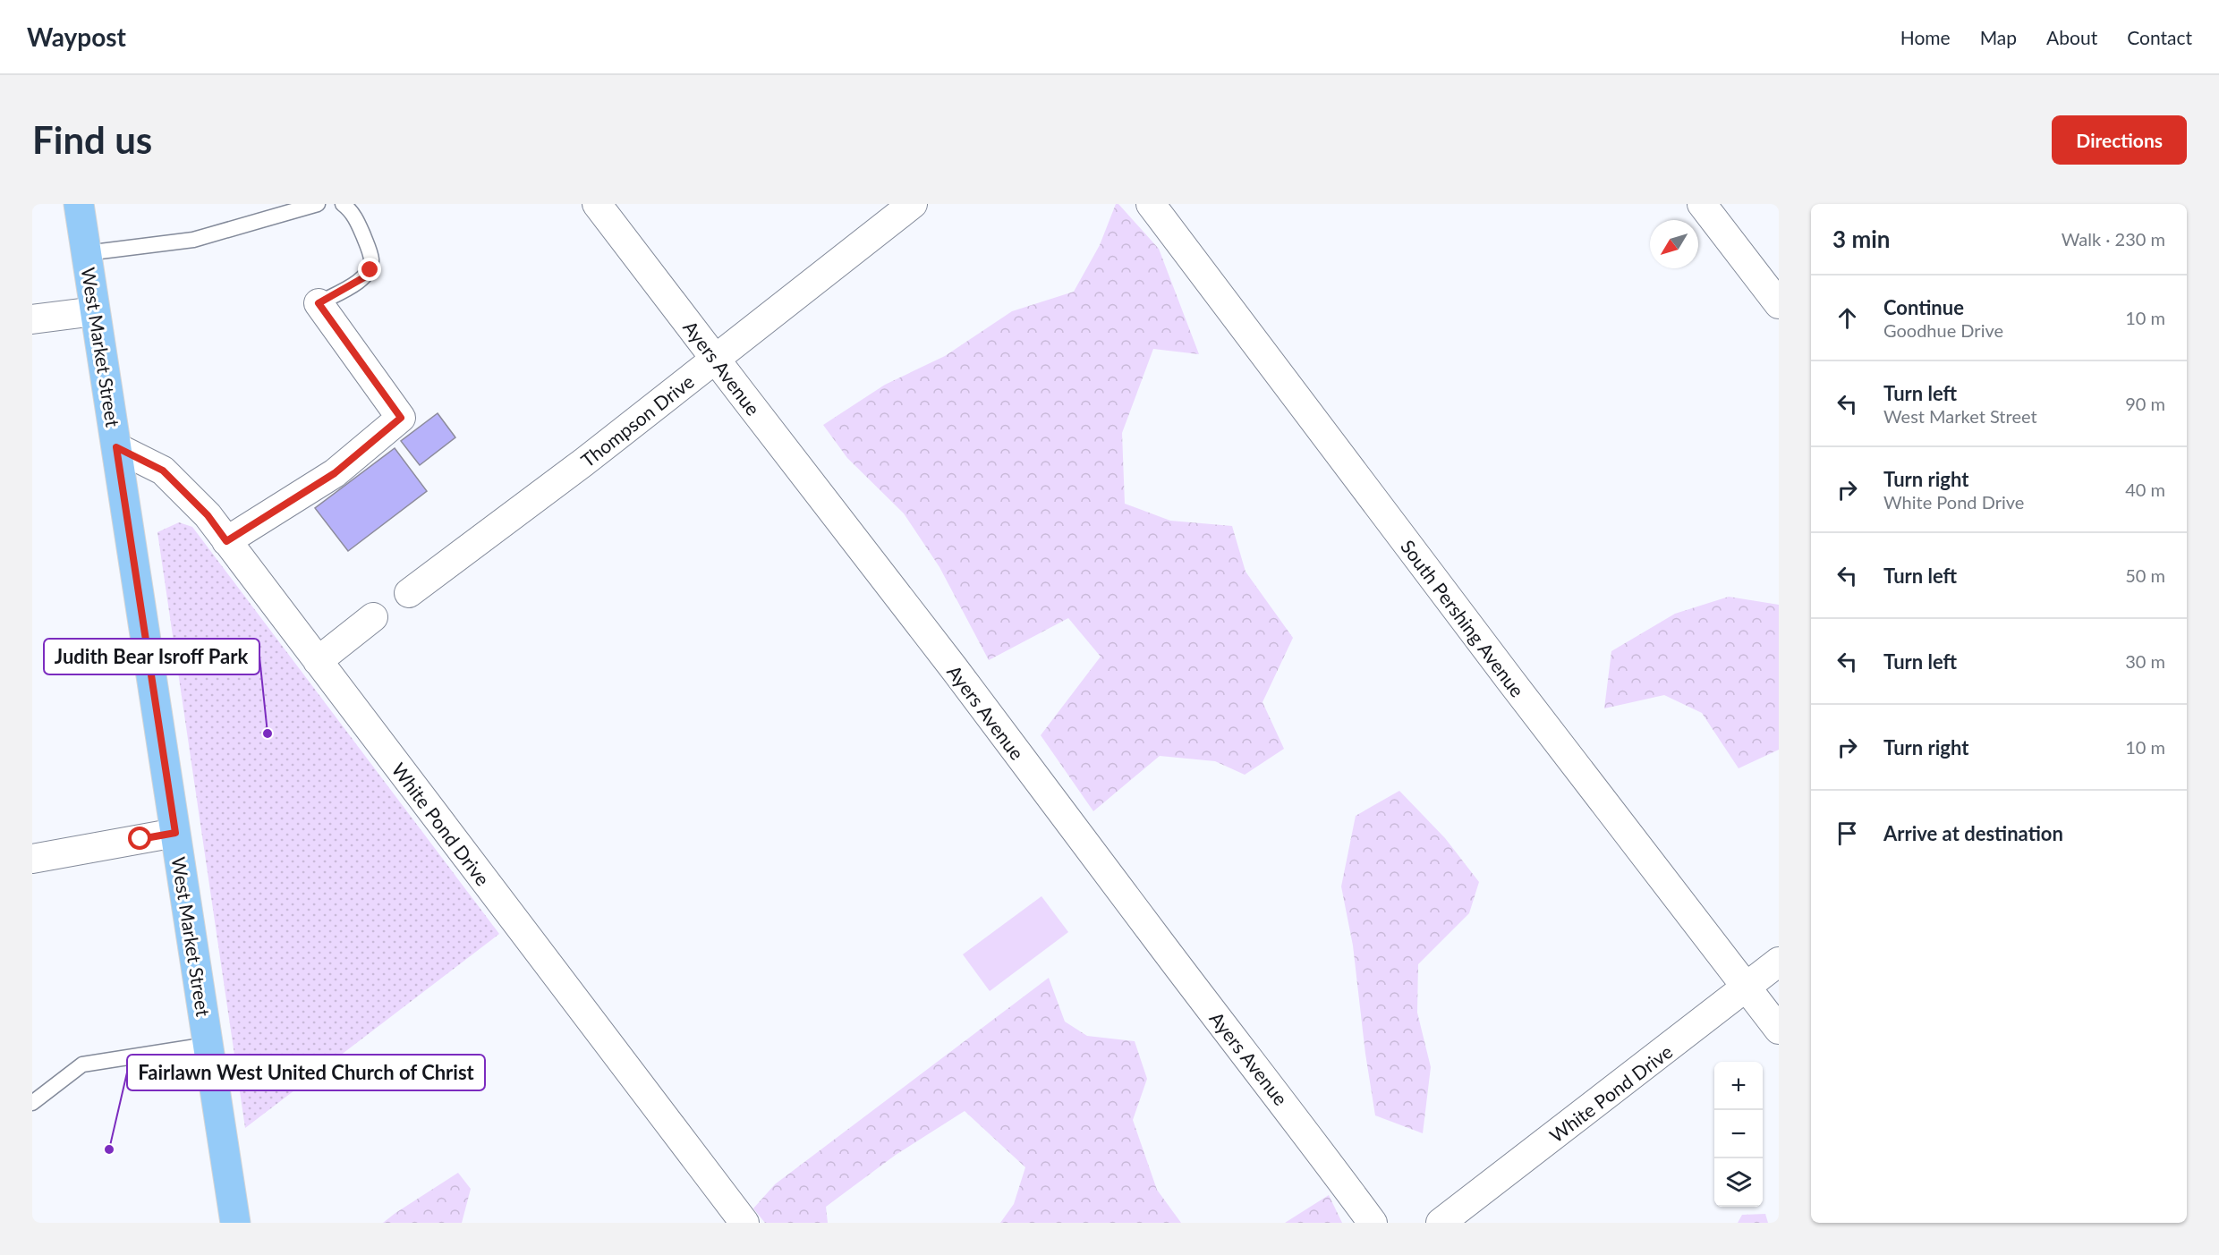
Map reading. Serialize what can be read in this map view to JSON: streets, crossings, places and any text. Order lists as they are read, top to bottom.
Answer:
{
  "streets": {
    "main road": ["West Market Street"],
    "street": [
      "Ayers Avenue",
      "Thompson Drive",
      "South Pershing Avenue",
      "White Pond Drive"
    ]
  },
  "crossings": [
    ["West Market Street", "White Pond Drive"],
    ["Ayers Avenue", "Thompson Drive"],
    ["South Pershing Avenue", "White Pond Drive"]
  ],
  "places": ["Judith Bear Isroff Park", "Fairlawn West United Church of Christ"],
  "north": "bottom left",
  "page": {
    "header": "Waypost",
    "nav": [
      "Home",
      "Map",
      "About",
      "Contact"
    ],
    "buttons": "Directions",
    "title": "Find us",
    "heading": ["3 min", "Walk · 230 m"],
    "list": [
      ["Continue", "Goodhue Drive", "10 m"],
      ["Turn left", "West Market Street", "90 m"],
      ["Turn right", "White Pond Drive", "40 m"],
      ["Turn left", "50 m"],
      ["Turn left", "30 m"],
      ["Turn right", "10 m"],
      "Arrive at destination"
    ],
    "map_buttons": ["+", "−"]
  }
}
